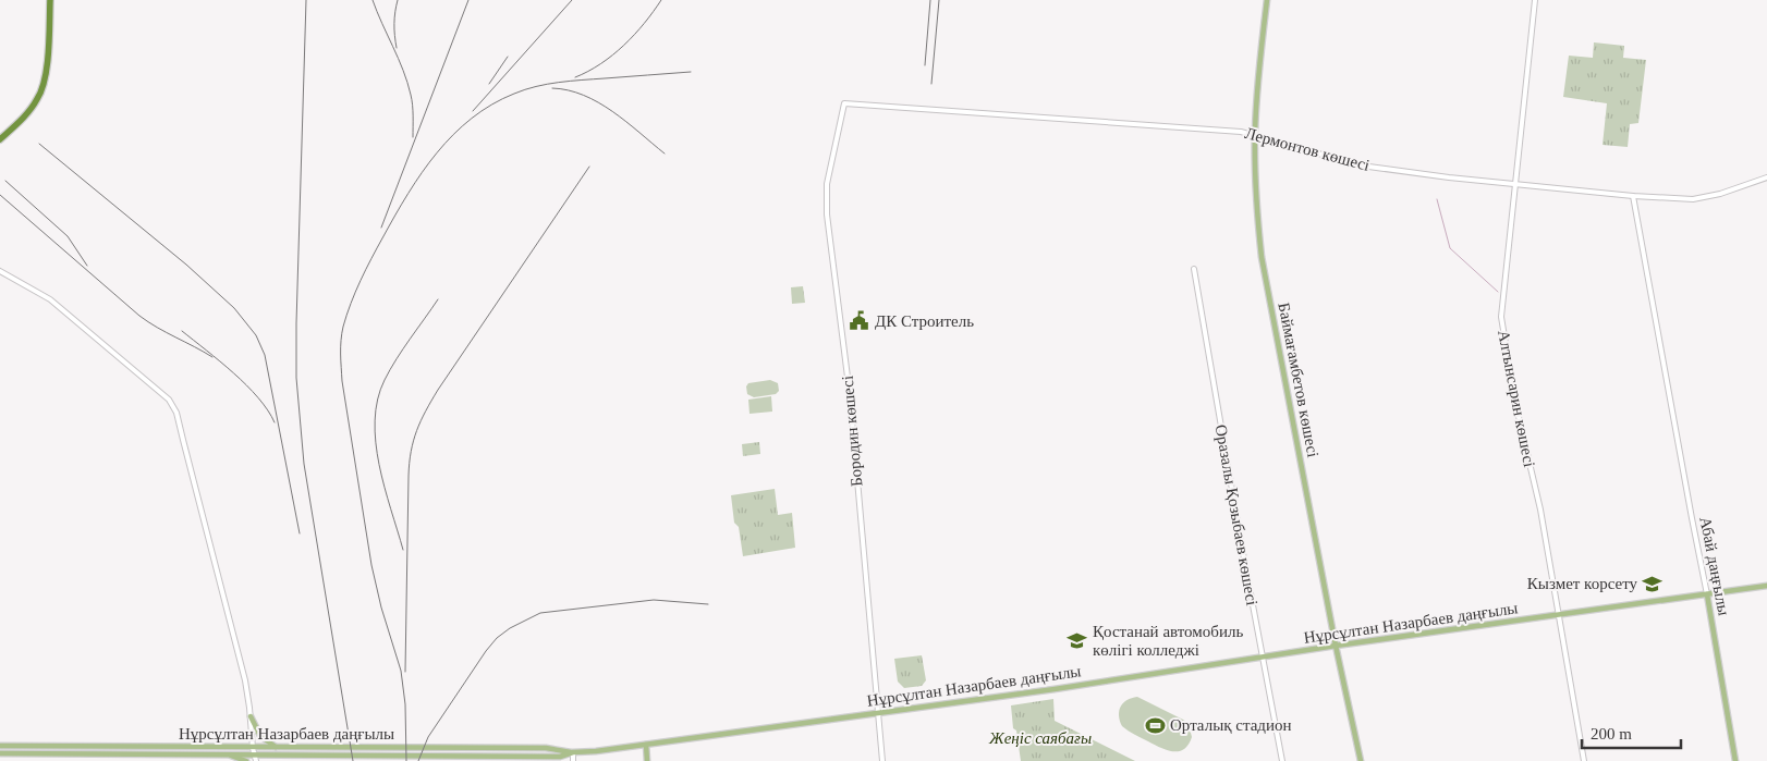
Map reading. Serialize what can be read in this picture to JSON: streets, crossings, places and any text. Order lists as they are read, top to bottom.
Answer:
{
  "streets": {
    "main road": ["Баймағамбетов көшесі", "Абай даңғылы", "Нұрсұлтан Назарбаев даңғылы"],
    "street": [
      "Лермонтов көшесі",
      "Алтынсарин көшесі",
      "Бородин көшесі",
      "Оразалы Қозыбаев көшесі"
    ]
  },
  "crossings": [
    ["Лермонтов көшесі", "Баймағамбетов көшесі"],
    ["Лермонтов көшесі", "Алтынсарин көшесі"],
    ["Лермонтов көшесі", "Бородин көшесі"],
    ["Лермонтов көшесі", "Абай даңғылы"],
    ["Баймағамбетов көшесі", "Нұрсұлтан Назарбаев даңғылы"],
    ["Алтынсарин көшесі", "Нұрсұлтан Назарбаев даңғылы"],
    ["Бородин көшесі", "Нұрсұлтан Назарбаев даңғылы"],
    ["Оразалы Қозыбаев көшесі", "Нұрсұлтан Назарбаев даңғылы"],
    ["Абай даңғылы", "Нұрсұлтан Назарбаев даңғылы"]
  ],
  "parks": ["Жеңіс саябағы"],
  "places": {
    "public building": ["ДК Строитель"],
    "school or university": ["Кызмет корсету", "Қостанай автомобиль көлігі колледжі"],
    "sports": ["Орталық стадион"]
  },
  "scale_bar": "200 m"
}
